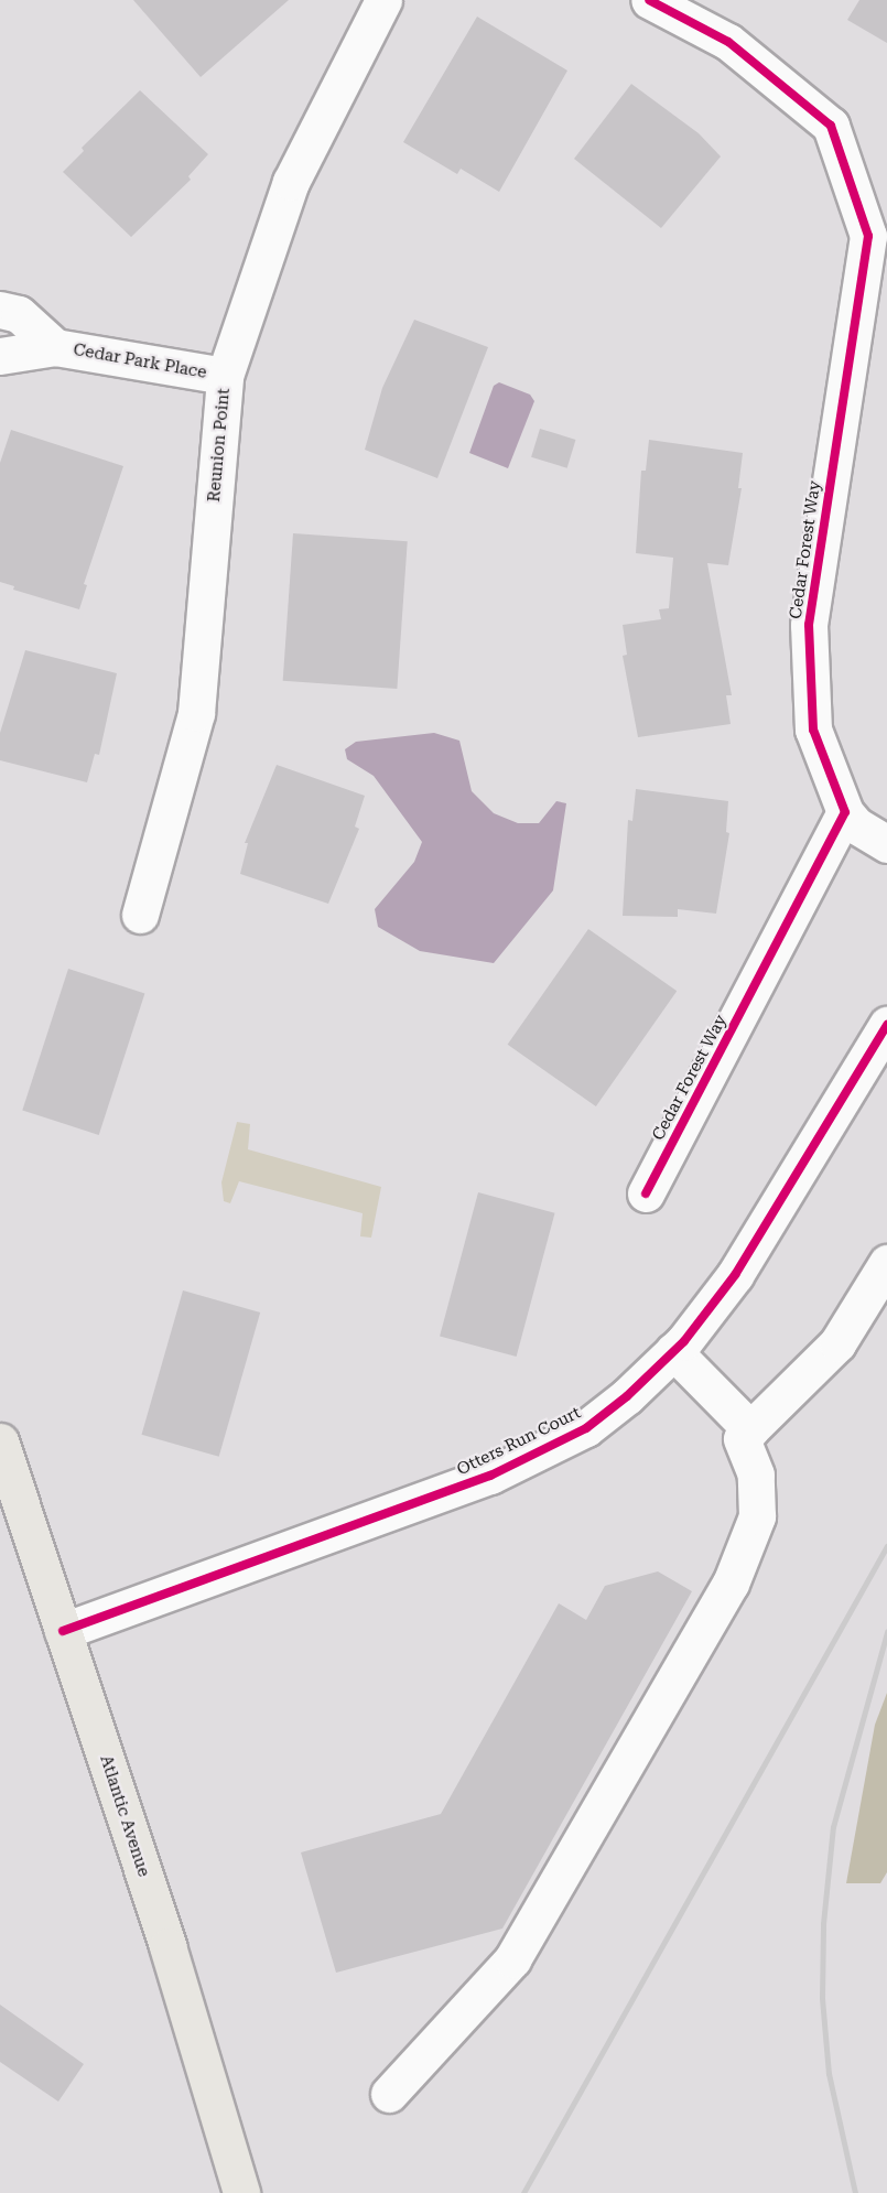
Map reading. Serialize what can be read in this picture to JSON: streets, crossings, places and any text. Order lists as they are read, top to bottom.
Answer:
{
  "streets": {
    "main road": ["Atlantic Avenue"],
    "street": [
      "Cedar Park Place",
      "Reunion Point",
      "Cedar Forest Way",
      "Otters Run Court"
    ]
  },
  "crossings": [
    ["Cedar Park Place", "Reunion Point"],
    ["Otters Run Court", "Atlantic Avenue"]
  ]
}
